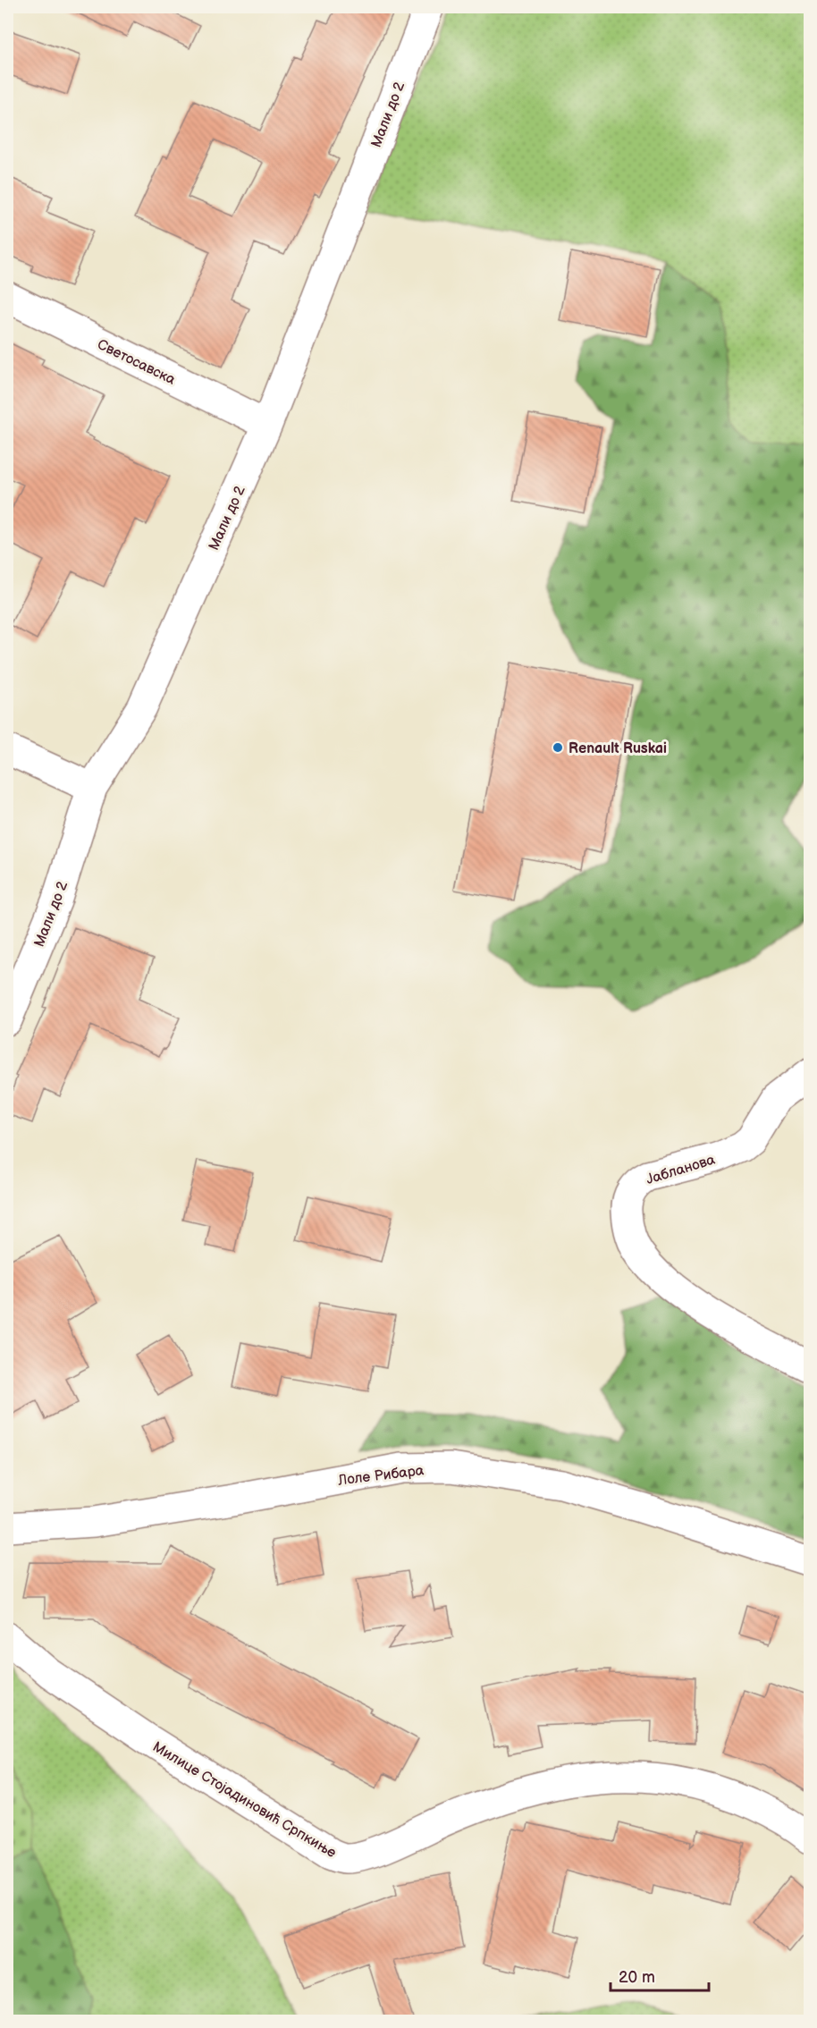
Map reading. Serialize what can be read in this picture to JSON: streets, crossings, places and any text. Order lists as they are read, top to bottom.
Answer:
{
  "streets": {
    "street": [
      "Мали до 2",
      "Светосавска",
      "Јабланова",
      "Лоле Рибара",
      "Милице Стојадиновић Српкиње"
    ]
  },
  "crossings": [
    ["Мали до 2", "Светосавска"]
  ],
  "places": ["Renault Ruskai"],
  "scale_bar": "20 m"
}
